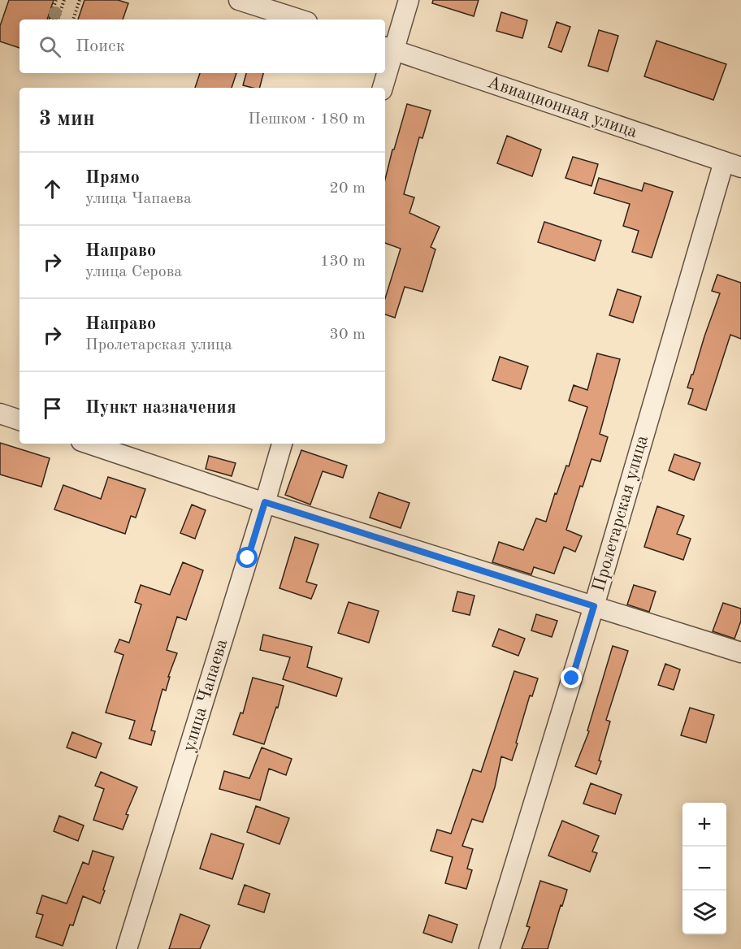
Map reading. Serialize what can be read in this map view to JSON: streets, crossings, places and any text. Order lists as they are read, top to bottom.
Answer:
{
  "streets": {
    "street": ["Авиационная улица", "Пролетарская улица", "улица Чапаева"]
  },
  "crossings": [
    ["Авиационная улица", "Пролетарская улица"]
  ],
  "page": {
    "search": "Поиск",
    "heading": ["3 мин", "Пешком · 180 m"],
    "list": [
      ["Прямо", "улица Чапаева", "20 m"],
      ["Направо", "улица Серова", "130 m"],
      ["Направо", "Пролетарская улица", "30 m"],
      "Пункт назначения"
    ],
    "map_buttons": ["+", "−"]
  }
}
